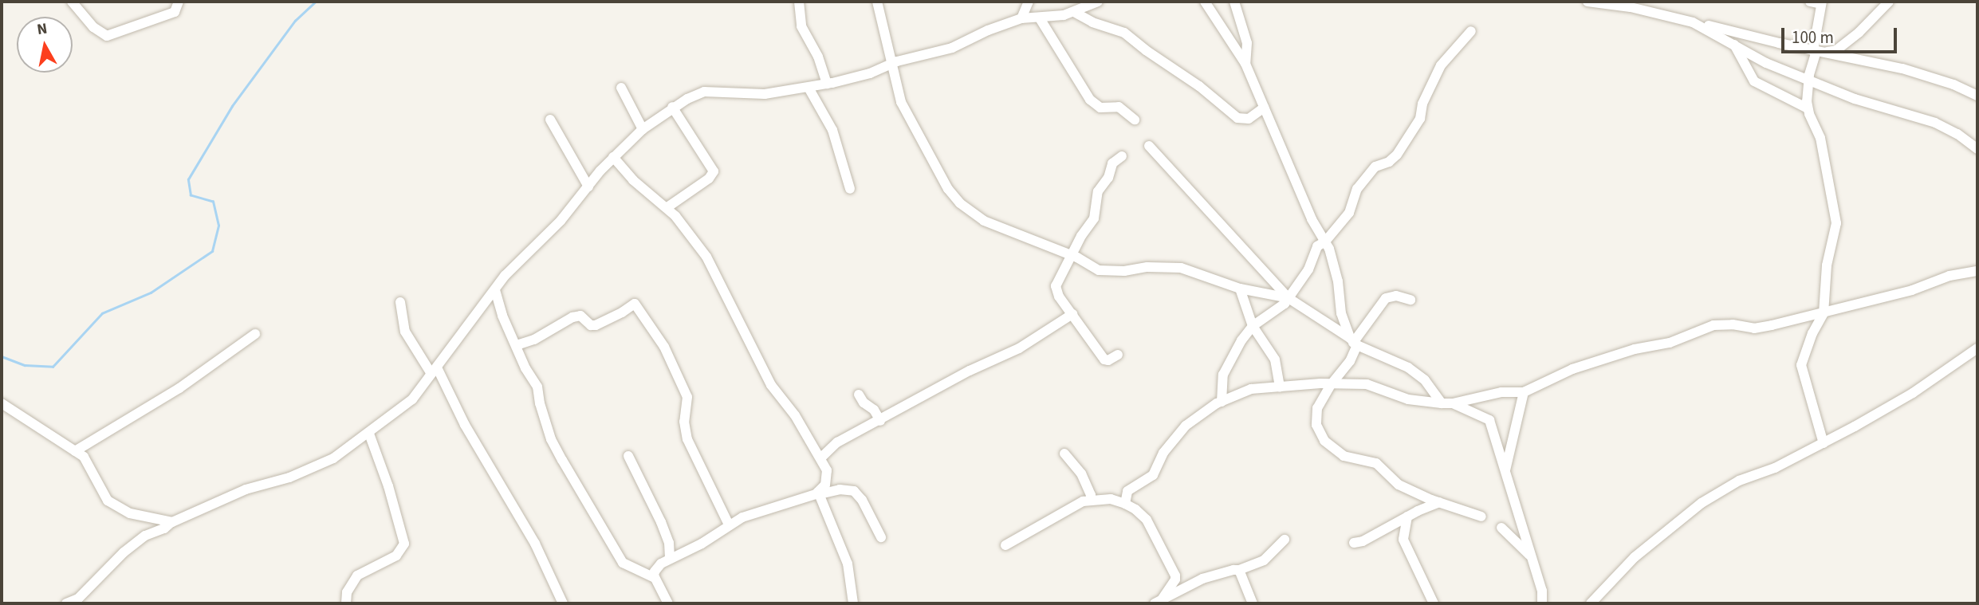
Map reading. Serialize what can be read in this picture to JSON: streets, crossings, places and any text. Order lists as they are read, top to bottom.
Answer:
{
  "scale_bar": "100 m",
  "north": "top"
}
